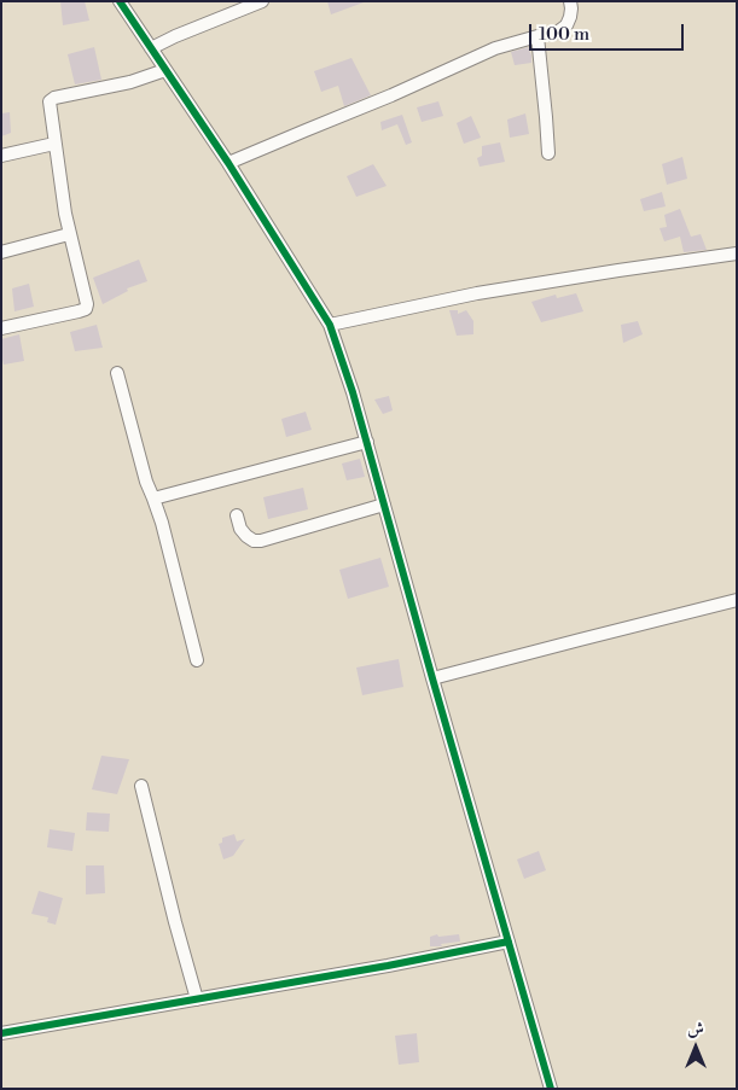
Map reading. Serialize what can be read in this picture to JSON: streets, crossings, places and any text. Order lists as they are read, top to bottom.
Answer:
{
  "scale_bar": "100 m",
  "north": "top"
}
